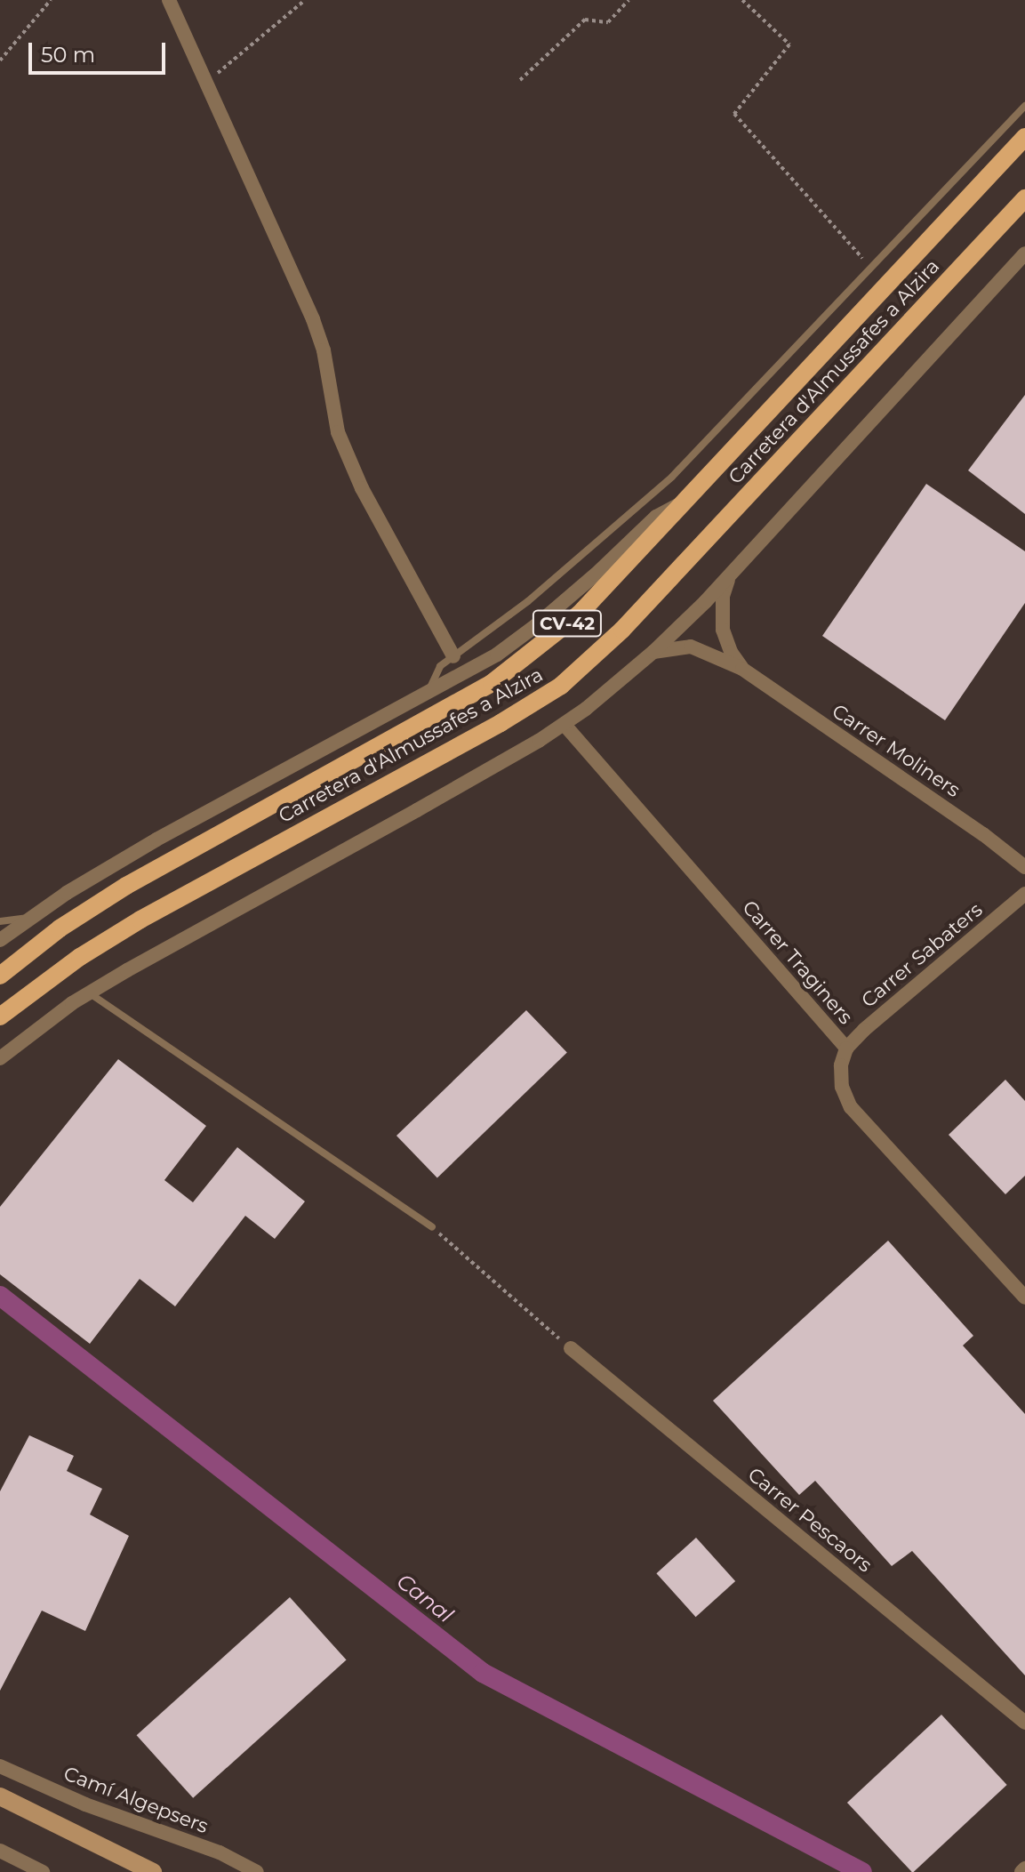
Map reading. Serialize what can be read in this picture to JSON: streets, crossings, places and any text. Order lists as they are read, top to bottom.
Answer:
{
  "streets": {
    "main road": ["Carretera d'Almussafes a Alzira", "CV-42"],
    "street": [
      "Carrer Moliners",
      "Carrer Sabaters",
      "Carrer Traginers",
      "Carrer Pescaors",
      "Camí Algepsers"
    ]
  },
  "crossings": [
    ["Carrer Sabaters", "Carrer Traginers"]
  ],
  "water": ["Canal"],
  "scale_bar": "50 m"
}
